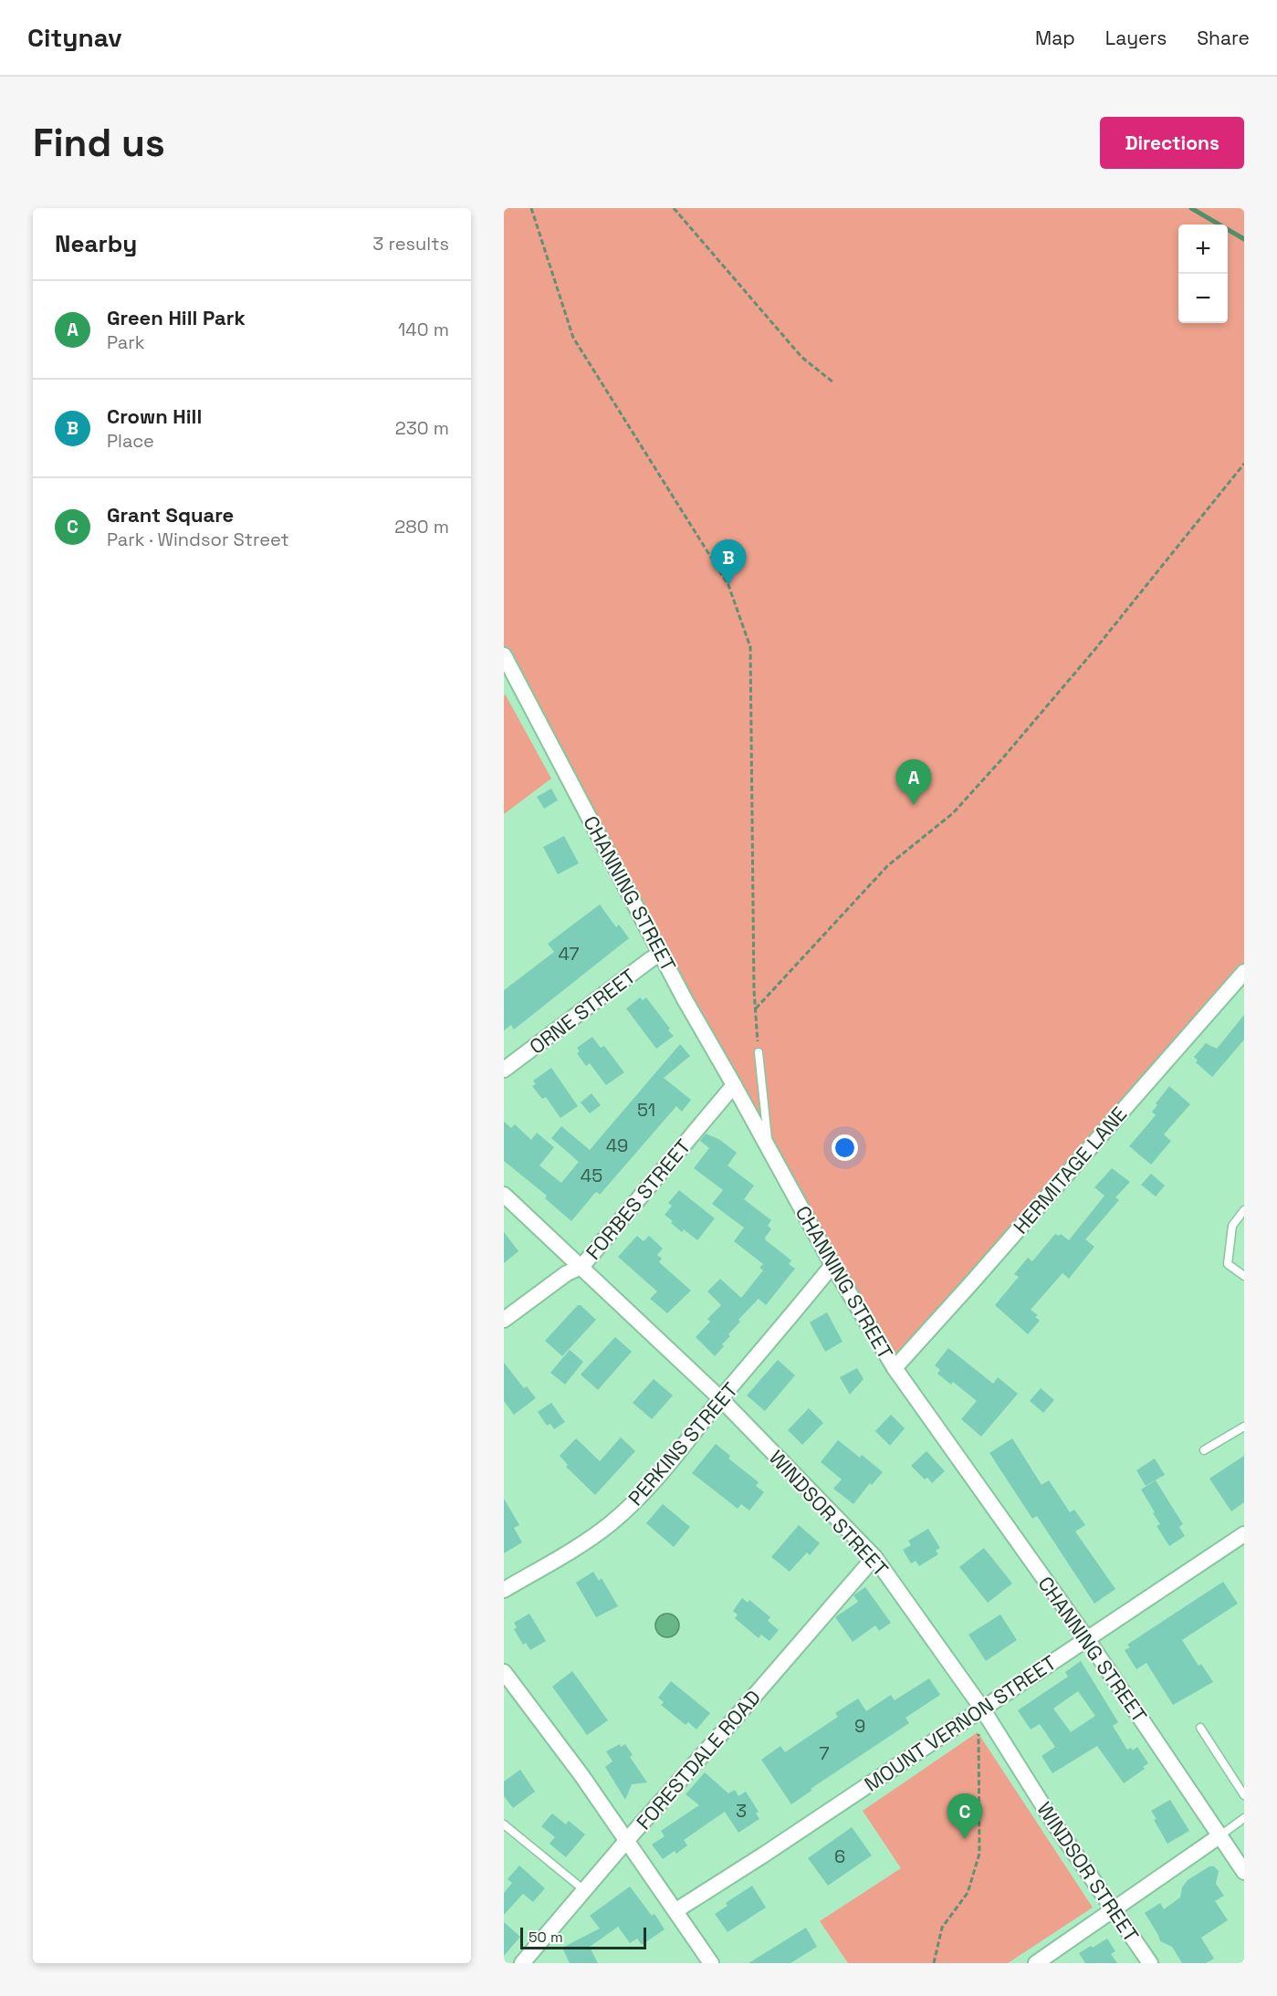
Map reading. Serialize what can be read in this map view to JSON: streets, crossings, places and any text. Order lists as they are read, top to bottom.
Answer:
{
  "streets": {
    "street": [
      "CHANNING STREET",
      "ORNE STREET",
      "HERMITAGE LANE",
      "FORBES STREET",
      "PERKINS STREET",
      "WINDSOR STREET",
      "MOUNT VERNON STREET",
      "FORESTDALE ROAD"
    ]
  },
  "crossings": [
    ["CHANNING STREET", "ORNE STREET"],
    ["CHANNING STREET", "HERMITAGE LANE"],
    ["CHANNING STREET", "FORBES STREET"],
    ["CHANNING STREET", "PERKINS STREET"],
    ["CHANNING STREET", "MOUNT VERNON STREET"],
    ["FORBES STREET", "WINDSOR STREET"],
    ["PERKINS STREET", "WINDSOR STREET"],
    ["WINDSOR STREET", "MOUNT VERNON STREET"],
    ["WINDSOR STREET", "FORESTDALE ROAD"]
  ],
  "house_numbers": [
    "47",
    "51",
    "49",
    "45",
    "9",
    "7",
    "3",
    "6"
  ],
  "scale_bar": "50 m",
  "page": {
    "header": "Citynav",
    "nav": ["Map", "Layers", "Share"],
    "buttons": "Directions",
    "title": "Find us",
    "heading": ["Nearby", "3 results"],
    "map_buttons": ["+", "−"],
    "list": [
      {
        "mark": "A",
        "name": "Green Hill Park",
        "note": "Park",
        "value": "140 m"
      },
      {
        "mark": "B",
        "name": "Crown Hill",
        "note": "Place",
        "value": "230 m"
      },
      {
        "mark": "C",
        "name": "Grant Square",
        "note": "Park · Windsor Street",
        "value": "280 m"
      }
    ],
    "pins": ["B", "A", "C"],
    "scale": "50 m"
  }
}
